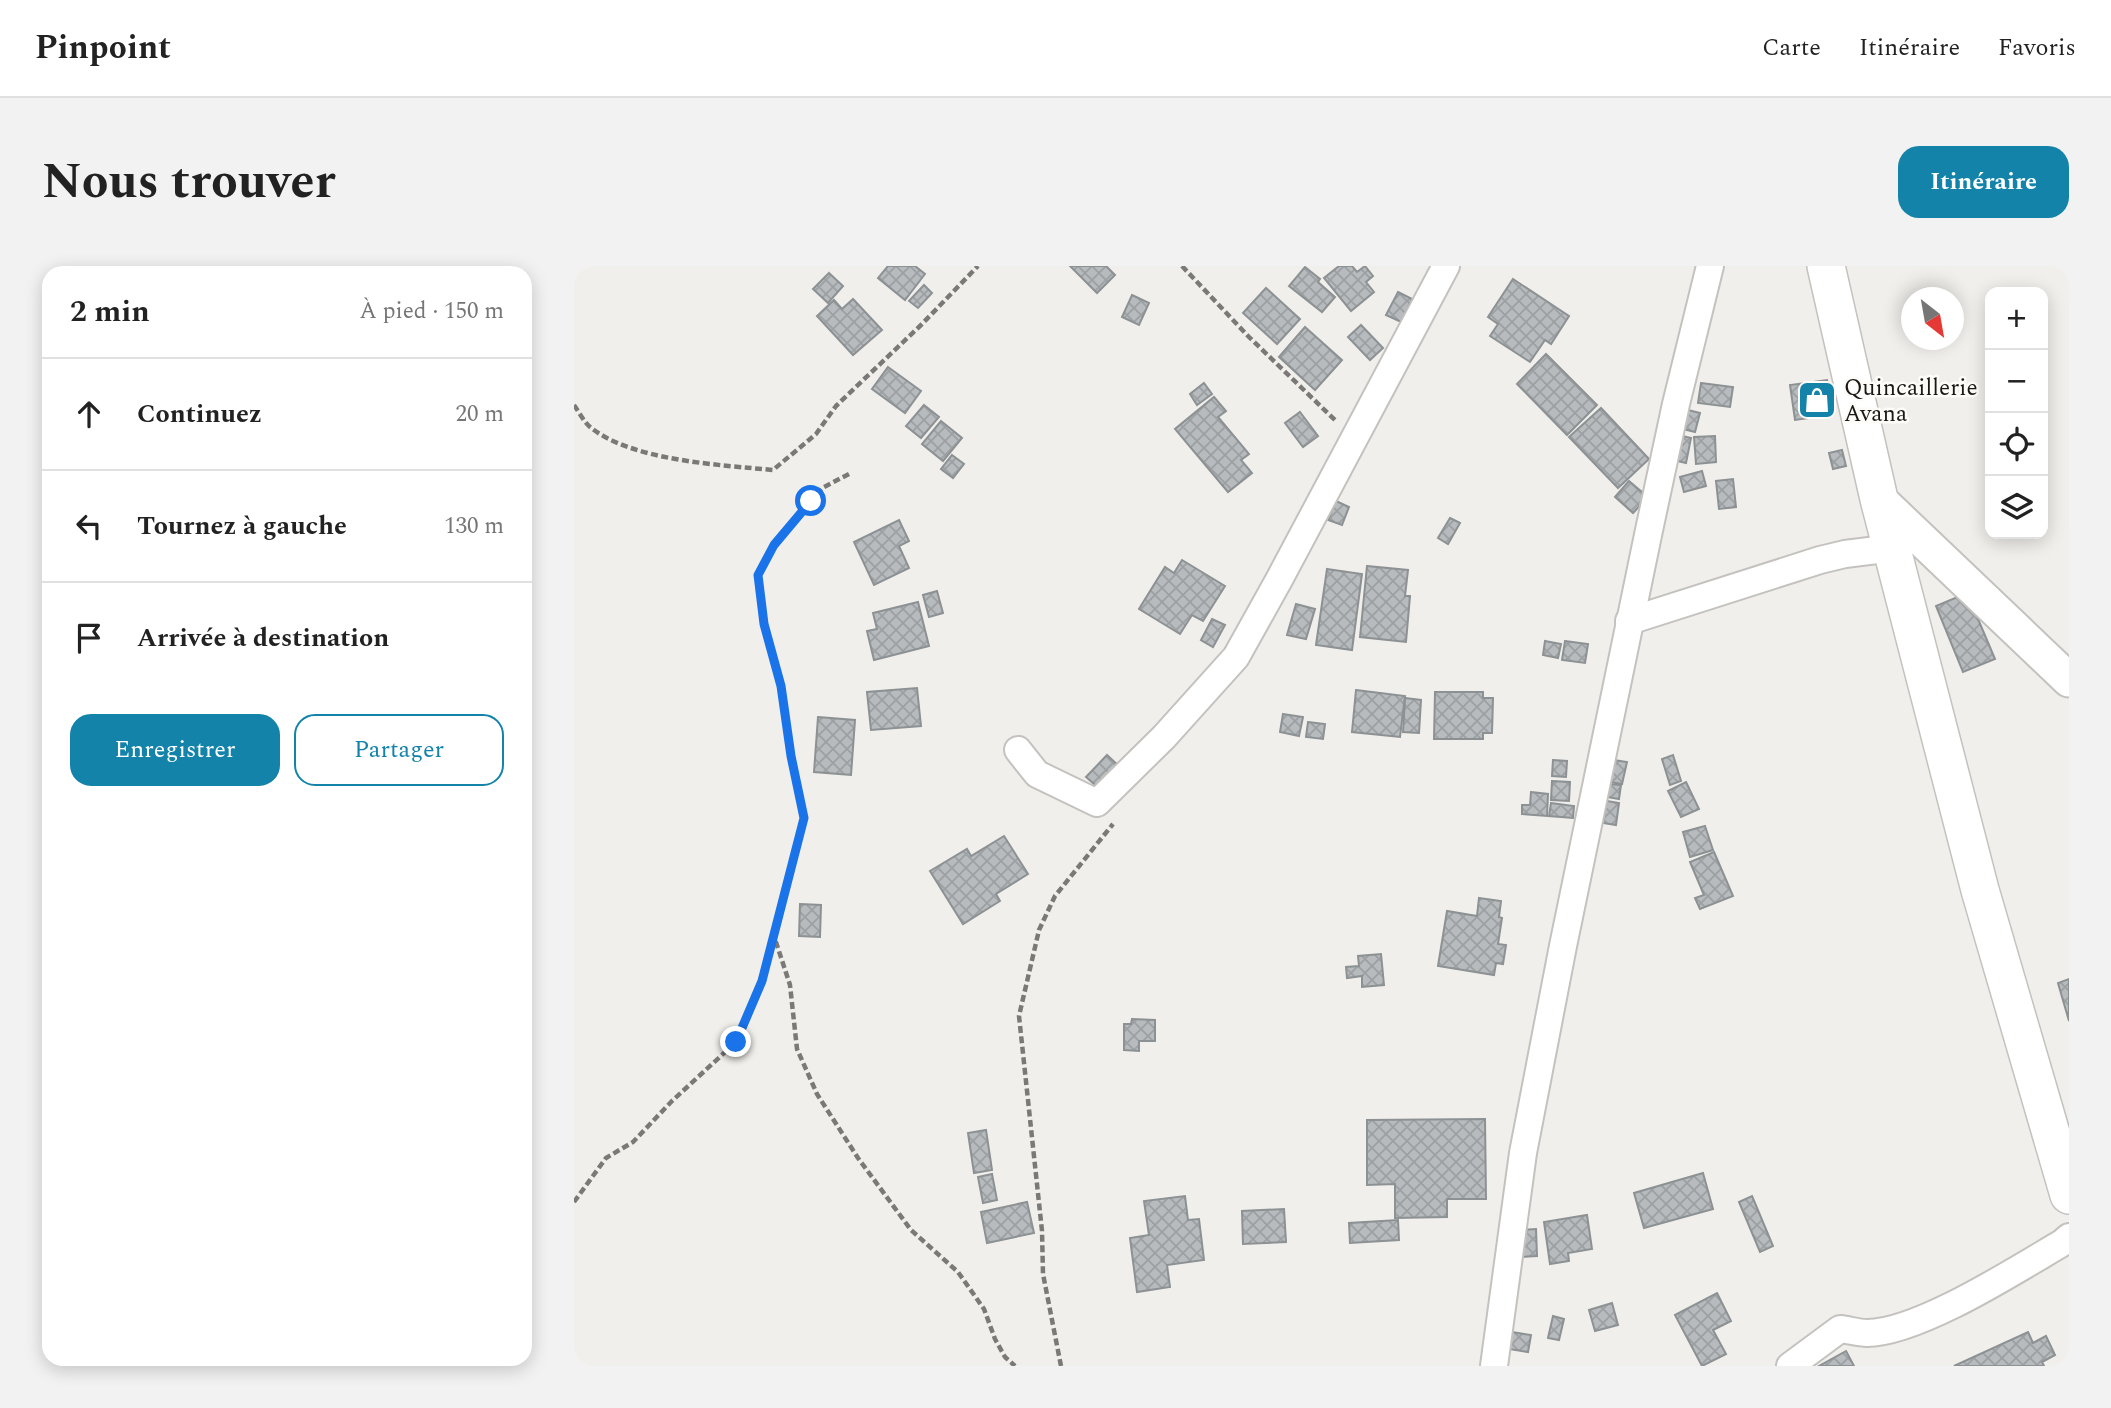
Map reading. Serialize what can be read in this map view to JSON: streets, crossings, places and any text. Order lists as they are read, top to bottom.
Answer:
{
  "places": {
    "shop": ["Quincaillerie Avana"]
  },
  "north": "bottom right",
  "page": {
    "header": "Pinpoint",
    "nav": ["Carte", "Itinéraire", "Favoris"],
    "title": "Nous trouver",
    "buttons": [
      "Itinéraire",
      ["Enregistrer", "Partager"]
    ],
    "heading": ["2 min", "À pied · 150 m"],
    "map_buttons": ["+", "−"],
    "list": [
      ["Continuez", "20 m"],
      ["Tournez à gauche", "130 m"],
      "Arrivée à destination"
    ]
  }
}
